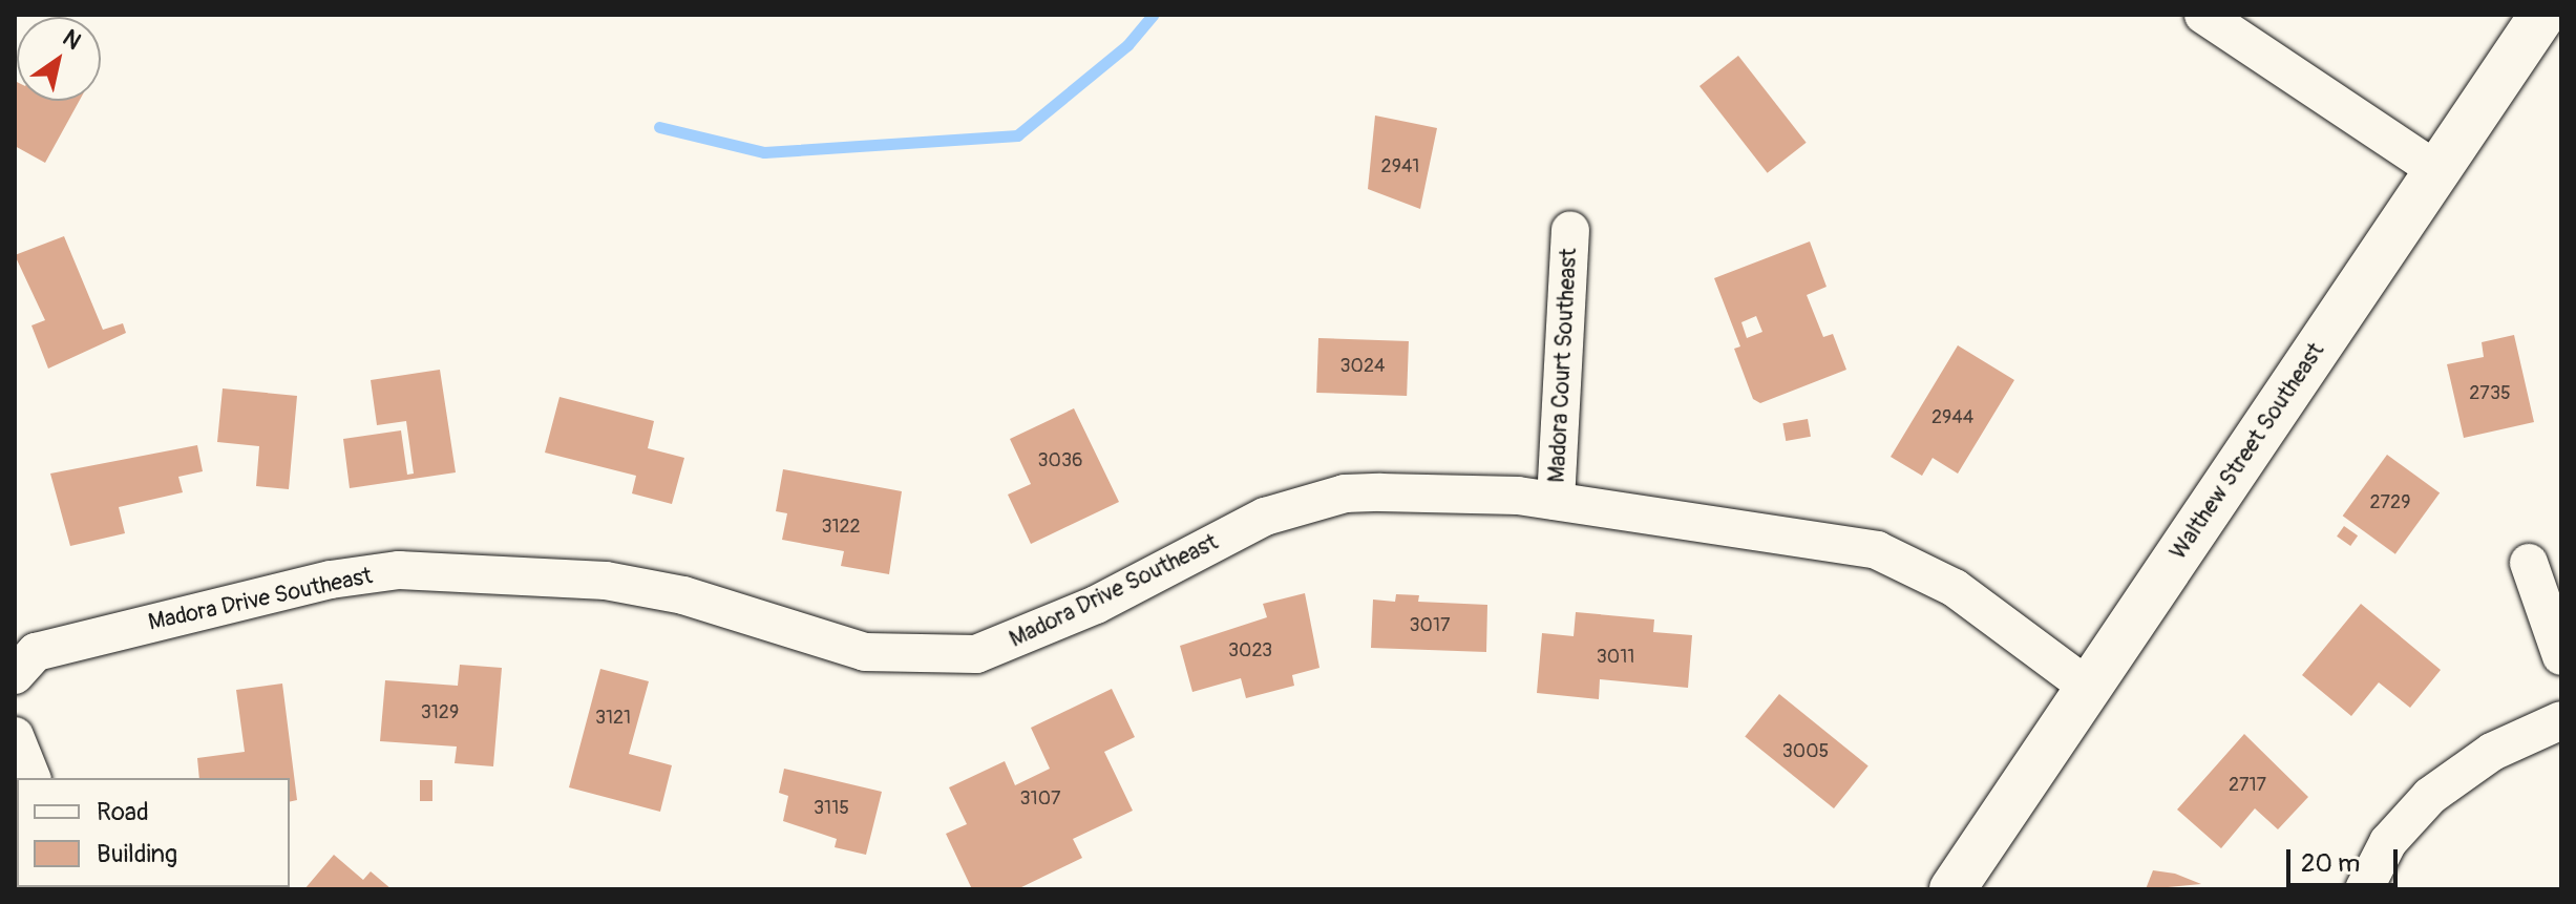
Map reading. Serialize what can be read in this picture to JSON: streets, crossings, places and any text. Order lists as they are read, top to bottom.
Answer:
{
  "streets": {
    "street": ["Madora Court Southeast", "Walthew Street Southeast", "Madora Drive Southeast"]
  },
  "crossings": [
    ["Madora Court Southeast", "Madora Drive Southeast"],
    ["Walthew Street Southeast", "Madora Drive Southeast"]
  ],
  "house_numbers": [
    "2941",
    "3024",
    "2735",
    "2944",
    "3036",
    "2729",
    "3122",
    "3017",
    "3023",
    "3011",
    "3129",
    "3121",
    "3005",
    "2717",
    "3107",
    "3115"
  ],
  "legend": ["Road", "Building"],
  "scale_bar": "20 m",
  "north": "top right"
}
